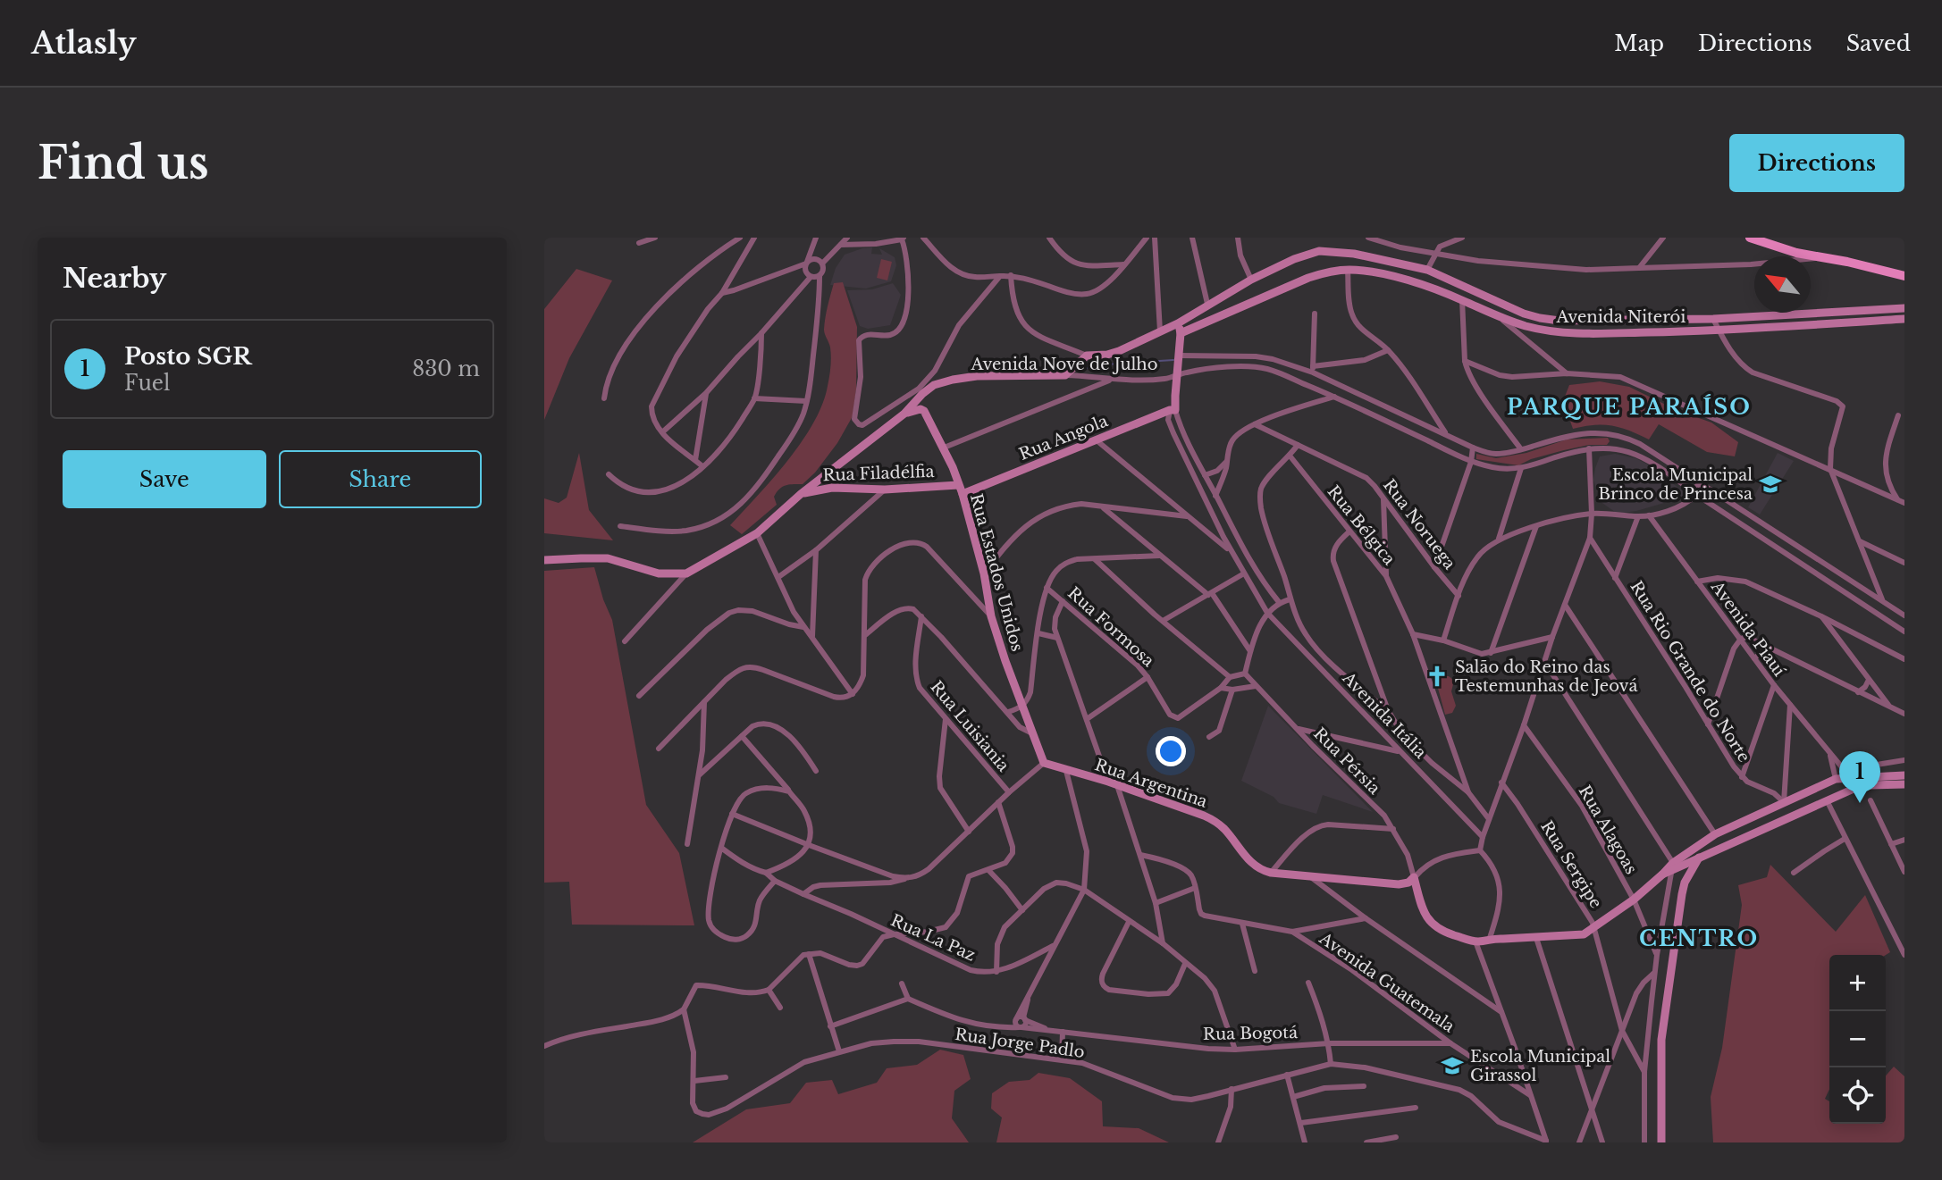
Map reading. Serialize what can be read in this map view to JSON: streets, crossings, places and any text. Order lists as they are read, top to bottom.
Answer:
{
  "streets": {
    "main road": [
      "Avenida Niterói",
      "Avenida Nove de Julho",
      "Rua Angola",
      "Rua Filadélfia",
      "Rua Estados Unidos",
      "Rua Argentina"
    ],
    "street": [
      "Rua Noruega",
      "Rua Bélgica",
      "Rua Formosa",
      "Avenida Piauí",
      "Rua Rio Grande do Norte",
      "Avenida Itália",
      "Rua Luisiania",
      "Rua Pérsia",
      "Rua Alagoas",
      "Rua Sergipe",
      "Rua La Paz",
      "Avenida Guatemala",
      "Rua Bogotá",
      "Rua Jorge Padlo"
    ]
  },
  "crossings": [
    ["Avenida Nove de Julho", "Rua Filadélfia"],
    ["Avenida Nove de Julho", "Rua Estados Unidos"],
    ["Rua Angola", "Rua Estados Unidos"],
    ["Rua Angola", "Avenida Itália"],
    ["Rua Filadélfia", "Rua Estados Unidos"],
    ["Rua Noruega", "Avenida Itália"],
    ["Rua Bélgica", "Avenida Itália"],
    ["Rua Estados Unidos", "Rua Argentina"],
    ["Rua Pérsia", "Rua Argentina"],
    ["Avenida Guatemala", "Rua Bogotá"]
  ],
  "districts": ["PARQUE PARAÍSO", "CENTRO"],
  "places": {
    "school or university": ["Escola Municipal Brinco de Princesa", "Escola Municipal Girassol"],
    "church": ["Salão do Reino das Testemunhas de Jeová"]
  },
  "north": "top left",
  "page": {
    "header": "Atlasly",
    "nav": ["Map", "Directions", "Saved"],
    "buttons": [
      "Directions",
      ["Save", "Share"]
    ],
    "title": "Find us",
    "heading": "Nearby",
    "list": [
      {
        "mark": "1",
        "name": "Posto SGR",
        "note": "Fuel",
        "value": "830 m"
      }
    ],
    "pins": "1",
    "map_buttons": ["+", "−"]
  }
}
